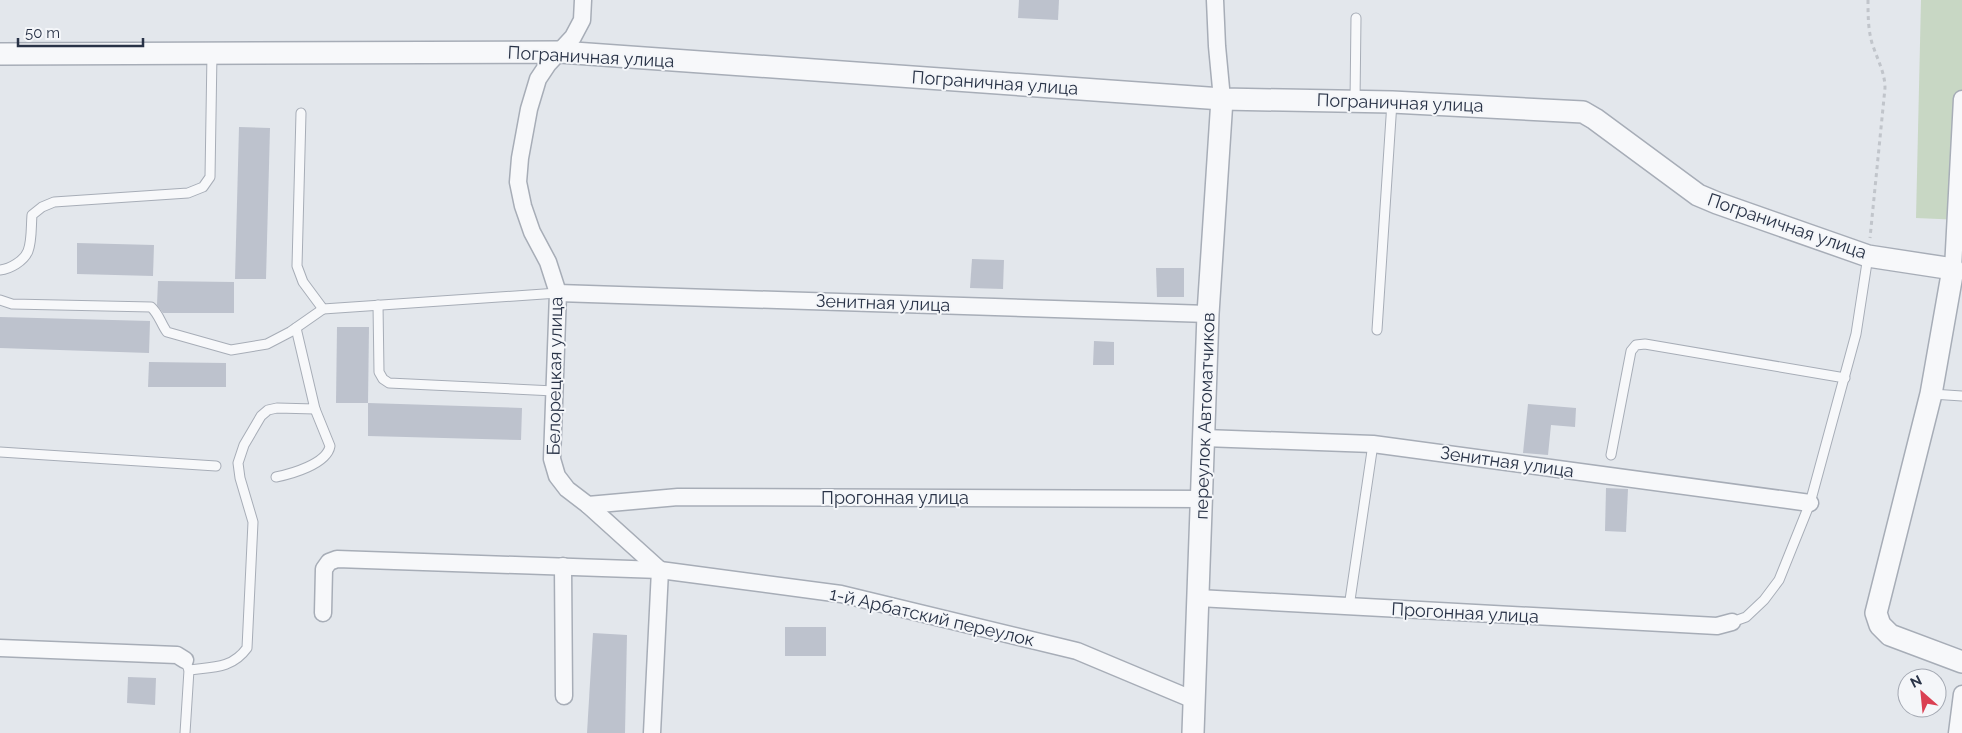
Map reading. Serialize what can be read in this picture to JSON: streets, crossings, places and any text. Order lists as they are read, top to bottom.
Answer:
{
  "streets": {
    "street": [
      "Пограничная улица",
      "Зенитная улица",
      "Белорецкая улица",
      "переулок Автоматчиков",
      "Прогонная улица",
      "1-й Арбатский переулок"
    ]
  },
  "crossings": [
    ["Пограничная улица", "Белорецкая улица"],
    ["Пограничная улица", "переулок Автоматчиков"],
    ["Зенитная улица", "Белорецкая улица"],
    ["Зенитная улица", "переулок Автоматчиков"],
    ["Белорецкая улица", "Прогонная улица"],
    ["переулок Автоматчиков", "Прогонная улица"],
    ["переулок Автоматчиков", "1-й Арбатский переулок"]
  ],
  "scale_bar": "50 m",
  "north": "top left"
}
